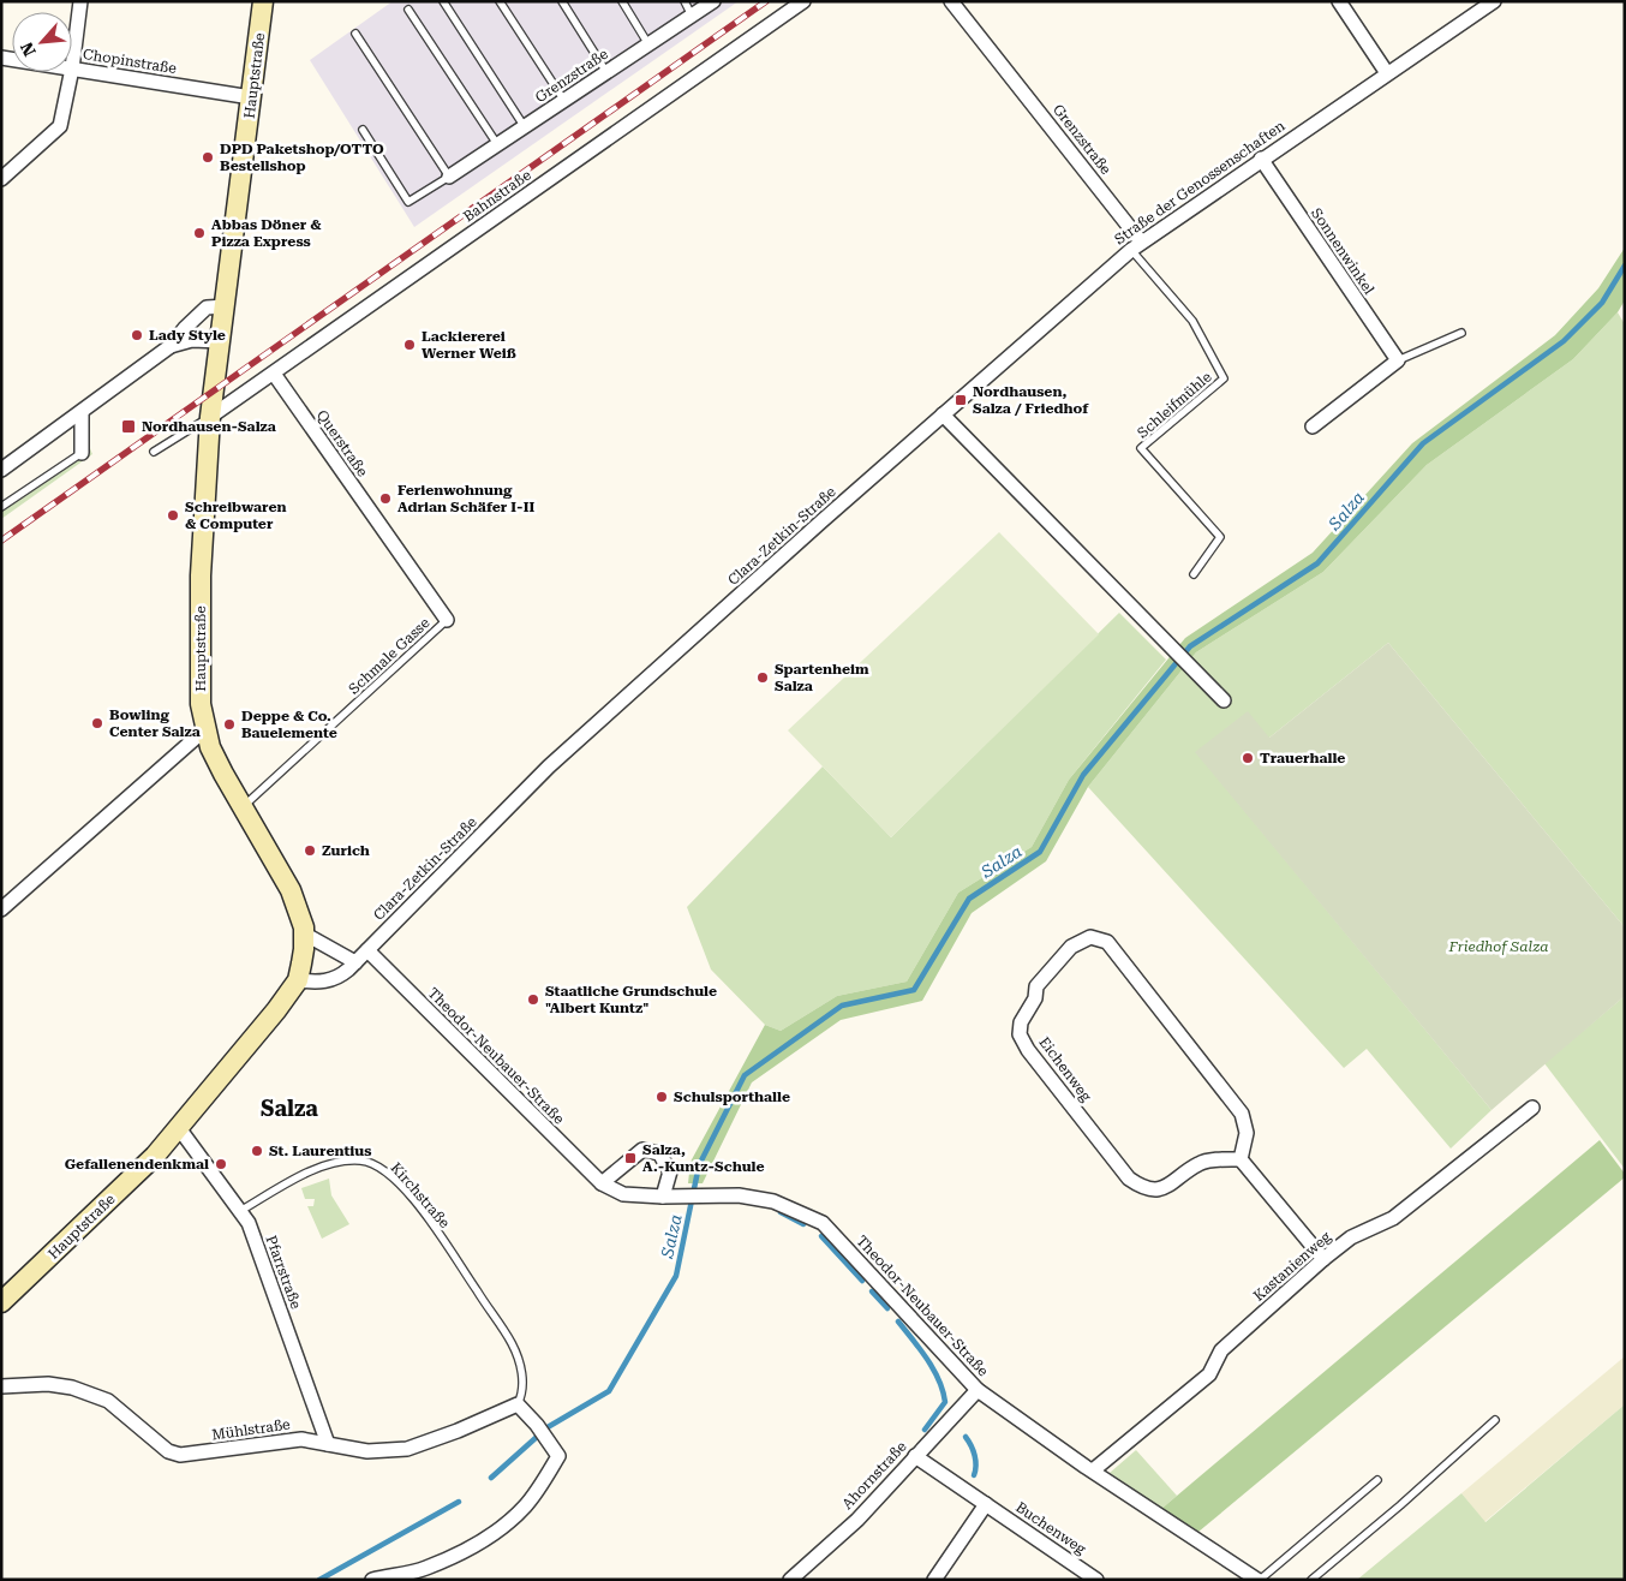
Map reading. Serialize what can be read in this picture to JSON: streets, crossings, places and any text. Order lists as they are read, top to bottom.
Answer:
{
  "streets": {
    "street": [
      "Chopinstraße",
      "Hauptstraße",
      "Grenzstraße",
      "Straße der Genossenschaften",
      "Bahnstraße",
      "Sonnenwinkel",
      "Querstraße",
      "Clara-Zetkin-Straße",
      "Theodor-Neubauer-Straße",
      "Eichenweg",
      "Kastanienweg",
      "Pfarrstraße",
      "Mühlstraße",
      "Ahornstraße",
      "Buchenweg"
    ],
    "lane": ["Schleifmühle", "Schmale Gasse", "Kirchstraße"]
  },
  "crossings": [
    ["Chopinstraße", "Hauptstraße"],
    ["Hauptstraße", "Bahnstraße"],
    ["Hauptstraße", "Clara-Zetkin-Straße"],
    ["Hauptstraße", "Schmale Gasse"],
    ["Hauptstraße", "Pfarrstraße"],
    ["Grenzstraße", "Straße der Genossenschaften"],
    ["Grenzstraße", "Schleifmühle"],
    ["Straße der Genossenschaften", "Sonnenwinkel"],
    ["Straße der Genossenschaften", "Schleifmühle"],
    ["Straße der Genossenschaften", "Clara-Zetkin-Straße"],
    ["Bahnstraße", "Querstraße"],
    ["Querstraße", "Schmale Gasse"],
    ["Clara-Zetkin-Straße", "Theodor-Neubauer-Straße"],
    ["Theodor-Neubauer-Straße", "Kastanienweg"],
    ["Theodor-Neubauer-Straße", "Ahornstraße"],
    ["Kirchstraße", "Pfarrstraße"],
    ["Kirchstraße", "Mühlstraße"],
    ["Pfarrstraße", "Mühlstraße"],
    ["Ahornstraße", "Buchenweg"]
  ],
  "districts": ["Salza"],
  "water": ["Salza"],
  "parks": ["Friedhof Salza"],
  "places": {
    "other": [
      "DPD Paketshop/OTTO Bestellshop",
      "Abbas Döner & Pizza Express",
      "Lady Style",
      "Lackiererei Werner Weiß",
      "Ferienwohnung Adrian Schäfer I-II",
      "Schreibwaren & Computer",
      "Spartenheim Salza",
      "Bowling Center Salza",
      "Deppe & Co. Bauelemente",
      "Trauerhalle",
      "Zurich",
      "Staatliche Grundschule \"Albert Kuntz\"",
      "Schulsporthalle",
      "St. Laurentius",
      "Gefallenendenkmal"
    ],
    "transit": ["Nordhausen, Salza / Friedhof", "Nordhausen-Salza", "Salza, A.-Kuntz-Schule"]
  },
  "north": "bottom left"
}
